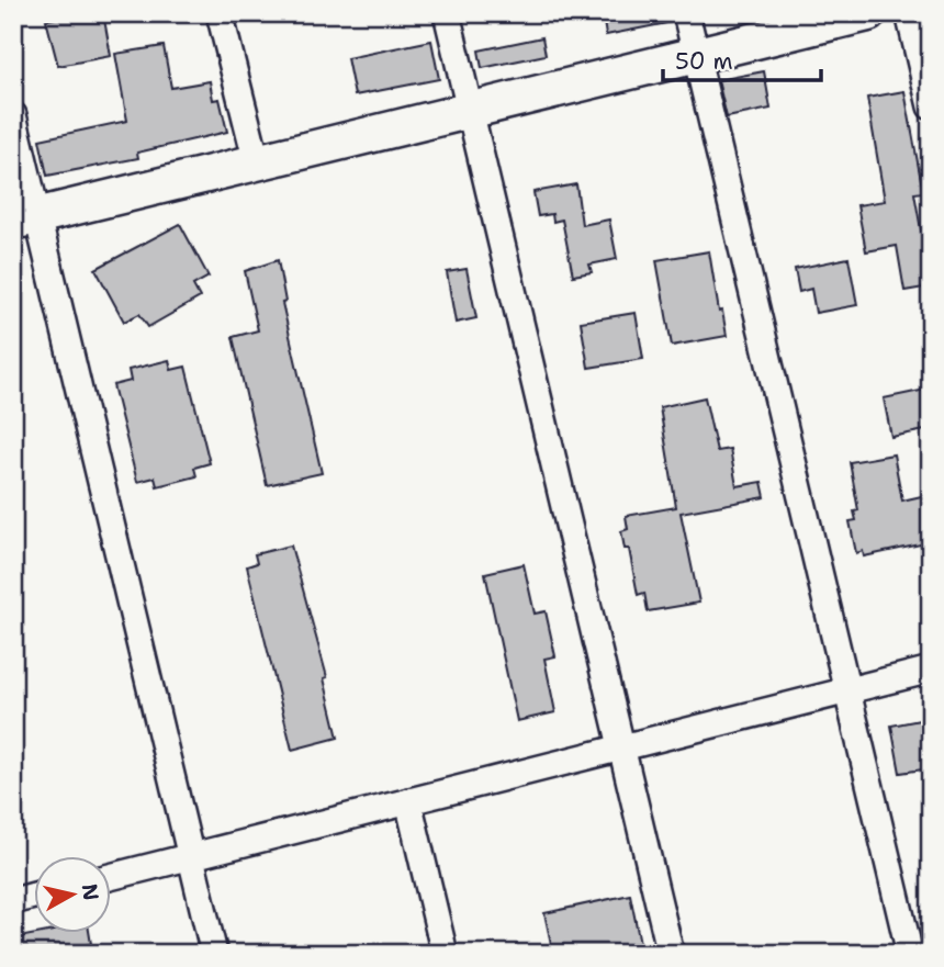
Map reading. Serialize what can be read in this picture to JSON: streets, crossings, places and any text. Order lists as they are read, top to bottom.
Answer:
{
  "scale_bar": "50 m",
  "north": "right"
}
